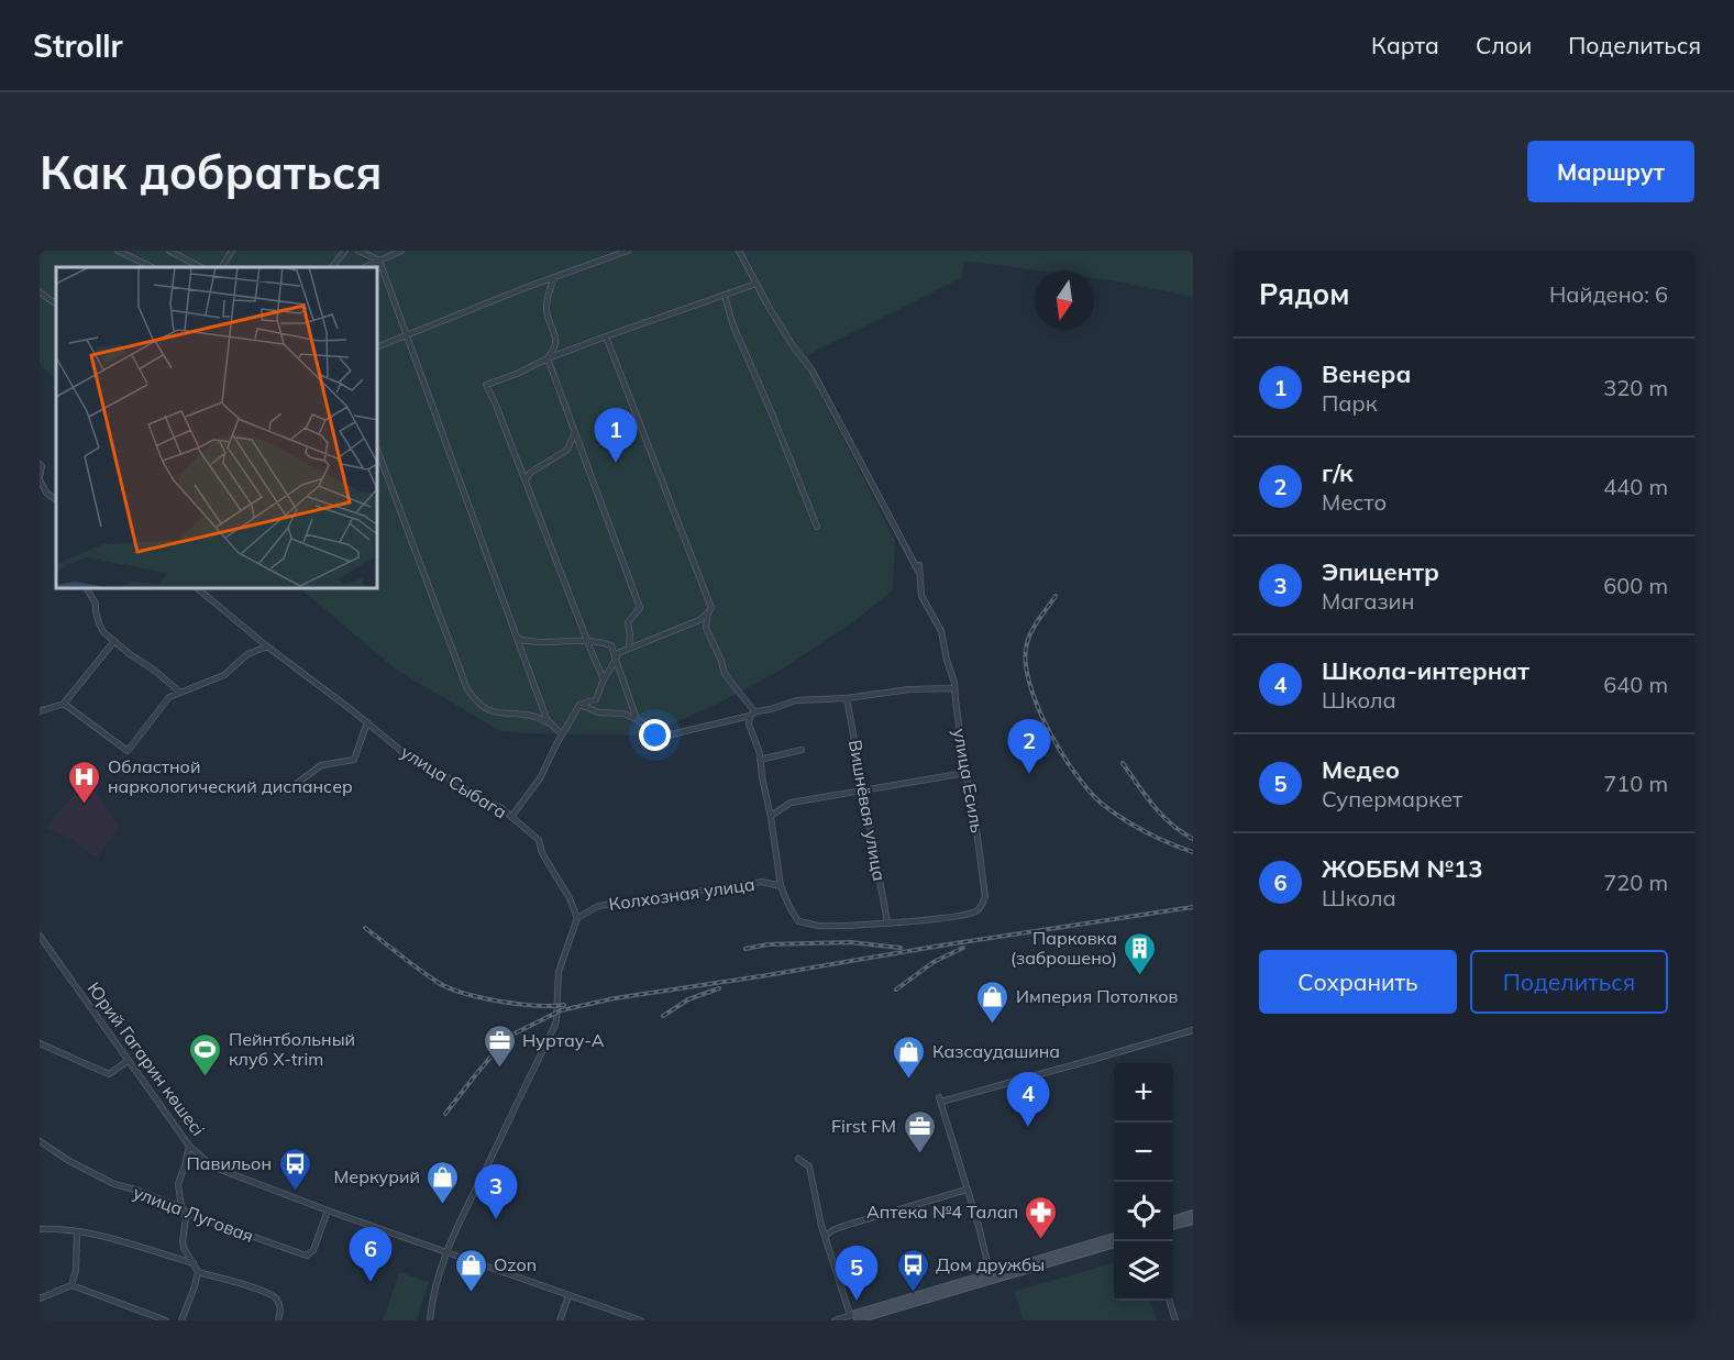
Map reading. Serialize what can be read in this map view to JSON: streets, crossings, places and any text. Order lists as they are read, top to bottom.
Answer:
{
  "streets": {
    "street": [
      "улица Есиль",
      "улица Сыбага",
      "Вишнёвая улица",
      "Колхозная улица",
      "Юрий Гагарин көшесі",
      "улица Луговая"
    ]
  },
  "crossings": [
    ["улица Есиль", "Вишнёвая улица"],
    ["улица Сыбага", "Колхозная улица"],
    ["Юрий Гагарин көшесі", "улица Луговая"]
  ],
  "places": {
    "hospital": ["Областной наркологический диспансер"],
    "building": ["Парковка (заброшено)"],
    "shop": [
      "Империя Потолков",
      "Казсаудашина",
      "Меркурий",
      "Ozon"
    ],
    "office": ["Нуртау-А", "First FM"],
    "sports": ["Пейнтбольный клуб X-trim"],
    "bus stop": ["Павильон", "Дом дружбы"],
    "pharmacy": ["Аптека №4 Талап"]
  },
  "north": "bottom",
  "page": {
    "header": "Strollr",
    "nav": ["Карта", "Слои", "Поделиться"],
    "buttons": [
      "Маршрут",
      ["Сохранить", "Поделиться"]
    ],
    "title": "Как добраться",
    "heading": ["Рядом", "Найдено: 6"],
    "list": [
      {
        "mark": "1",
        "name": "Венера",
        "note": "Парк",
        "value": "320 m"
      },
      {
        "mark": "2",
        "name": "г/к",
        "note": "Место",
        "value": "440 m"
      },
      {
        "mark": "3",
        "name": "Эпицентр",
        "note": "Магазин",
        "value": "600 m"
      },
      {
        "mark": "4",
        "name": "Школа-интернат",
        "note": "Школа",
        "value": "640 m"
      },
      {
        "mark": "5",
        "name": "Медео",
        "note": "Супермаркет",
        "value": "710 m"
      },
      {
        "mark": "6",
        "name": "ЖОББМ №13",
        "note": "Школа",
        "value": "720 m"
      }
    ],
    "pins": [
      "1",
      "2",
      "4",
      "3",
      "6",
      "5"
    ],
    "map_buttons": ["+", "−"]
  }
}
